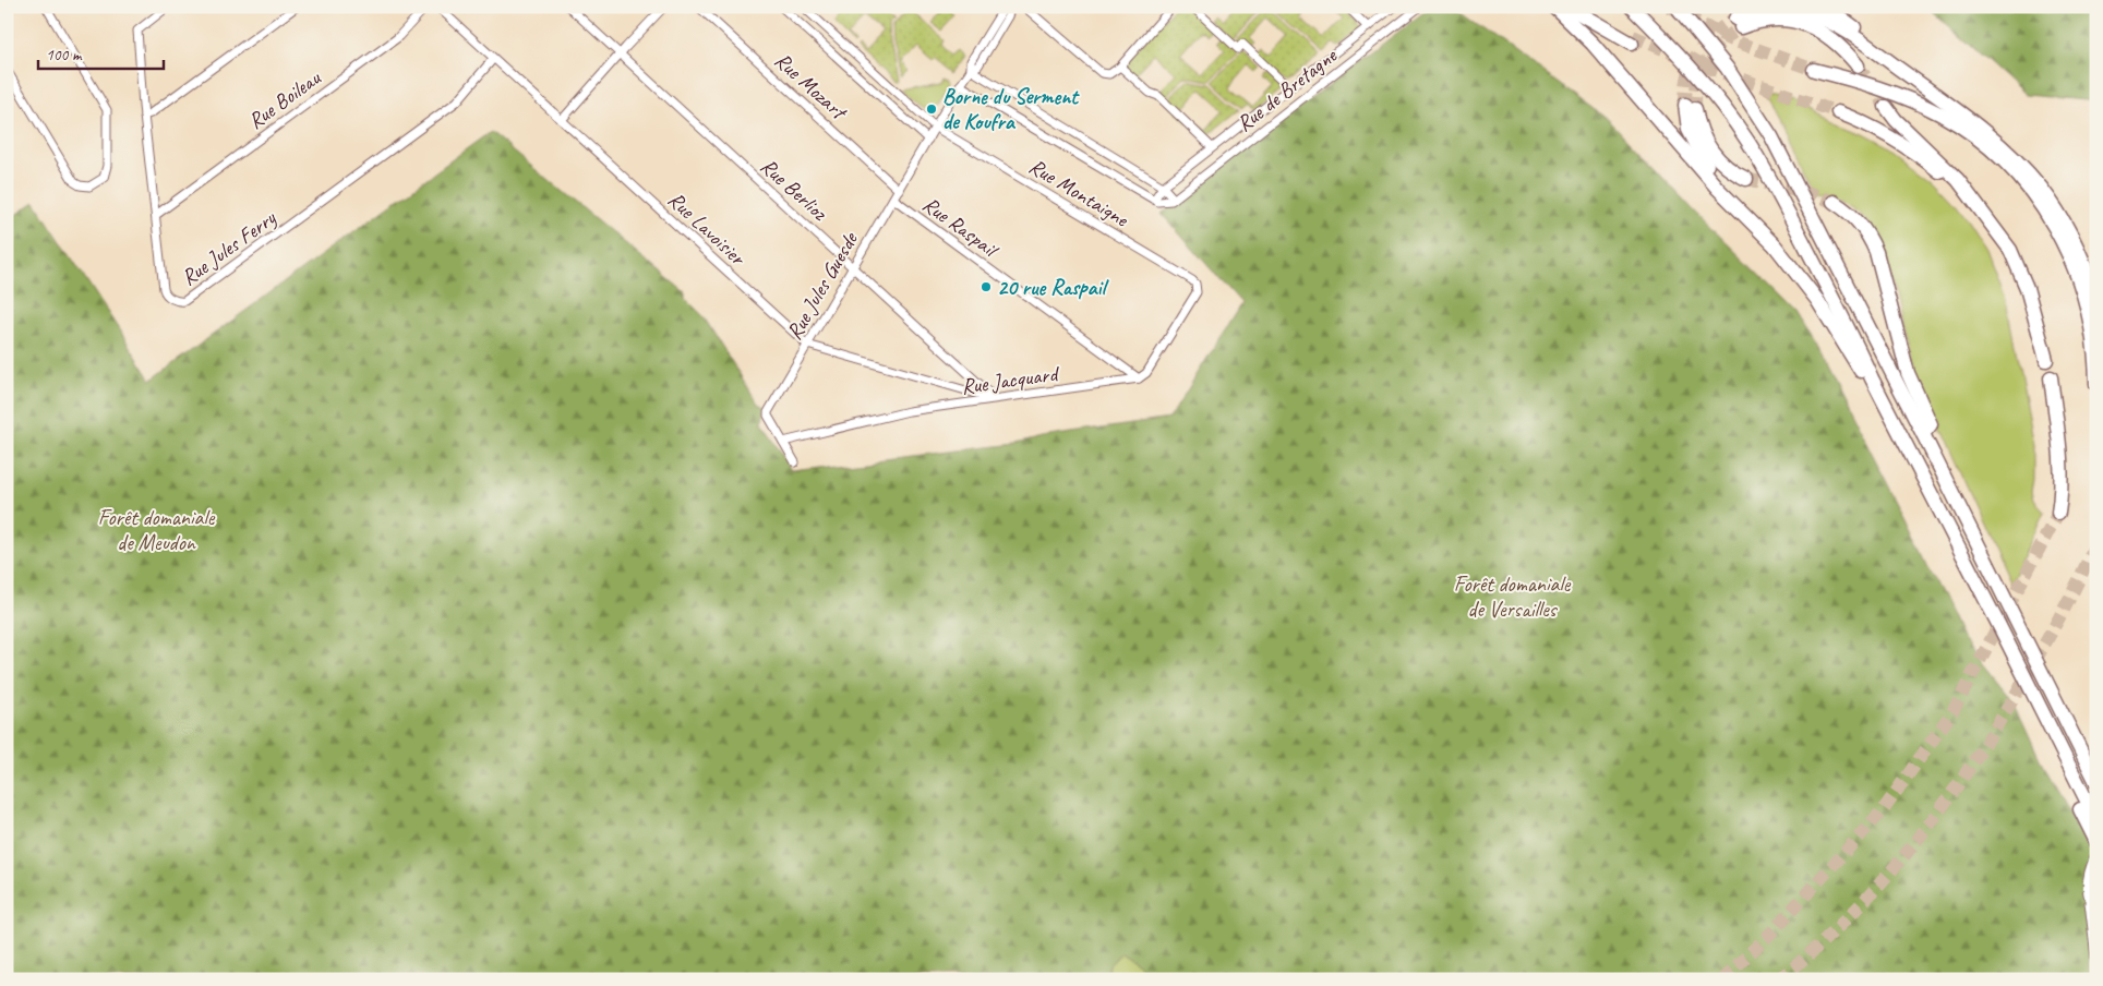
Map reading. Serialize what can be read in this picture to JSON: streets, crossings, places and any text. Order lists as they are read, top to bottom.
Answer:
{
  "streets": {
    "street": [
      "Rue Mozart",
      "Rue de Bretagne",
      "Rue Boileau",
      "Rue Berlioz",
      "Rue Montaigne",
      "Rue Raspail",
      "Rue Lavoisier",
      "Rue Jules Ferry",
      "Rue Jules Guesde",
      "Rue Jacquard"
    ]
  },
  "crossings": [
    ["Rue Mozart", "Rue Jules Guesde"],
    ["Rue Boileau", "Rue Jules Ferry"],
    ["Rue Berlioz", "Rue Lavoisier"],
    ["Rue Berlioz", "Rue Jules Guesde"],
    ["Rue Berlioz", "Rue Jacquard"],
    ["Rue Montaigne", "Rue Raspail"],
    ["Rue Montaigne", "Rue Jules Guesde"],
    ["Rue Montaigne", "Rue Jacquard"],
    ["Rue Raspail", "Rue Jules Guesde"],
    ["Rue Raspail", "Rue Jacquard"],
    ["Rue Lavoisier", "Rue Jules Ferry"],
    ["Rue Lavoisier", "Rue Jules Guesde"],
    ["Rue Lavoisier", "Rue Jacquard"],
    ["Rue Jules Guesde", "Rue Jacquard"]
  ],
  "parks": ["Forêt domaniale de Meudon", "Forêt domaniale de Versailles"],
  "places": ["Borne du Serment de Koufra", "20 rue Raspail"],
  "scale_bar": "100 m"
}
